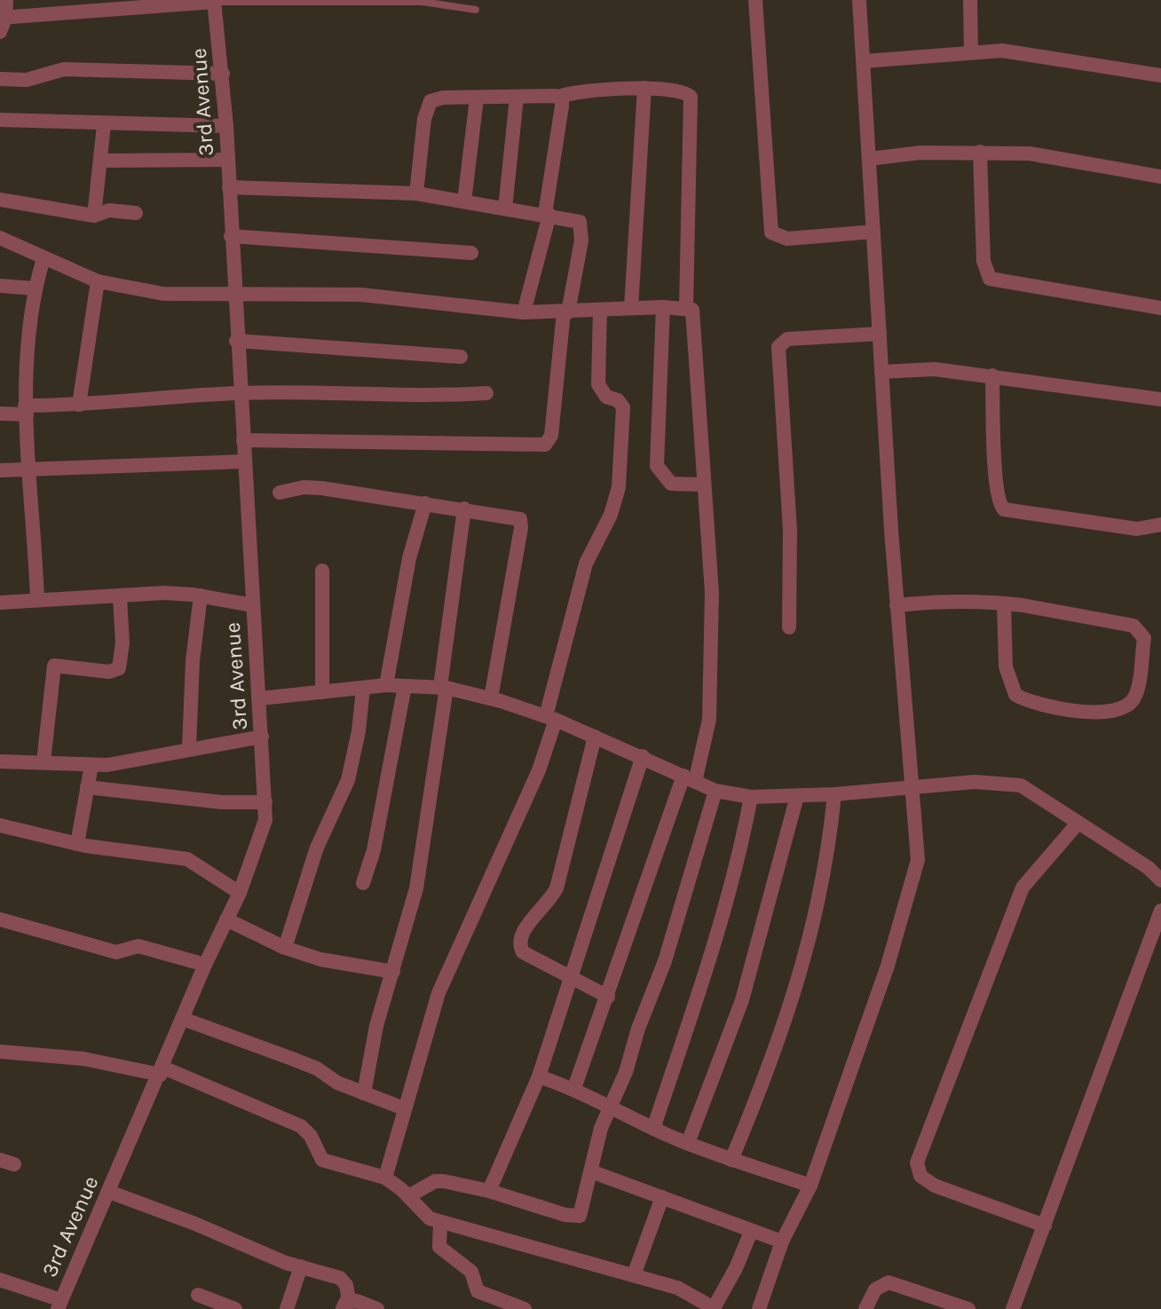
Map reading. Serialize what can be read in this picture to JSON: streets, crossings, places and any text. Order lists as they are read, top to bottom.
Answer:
{
  "streets": {
    "street": ["3rd Avenue"]
  }
}
